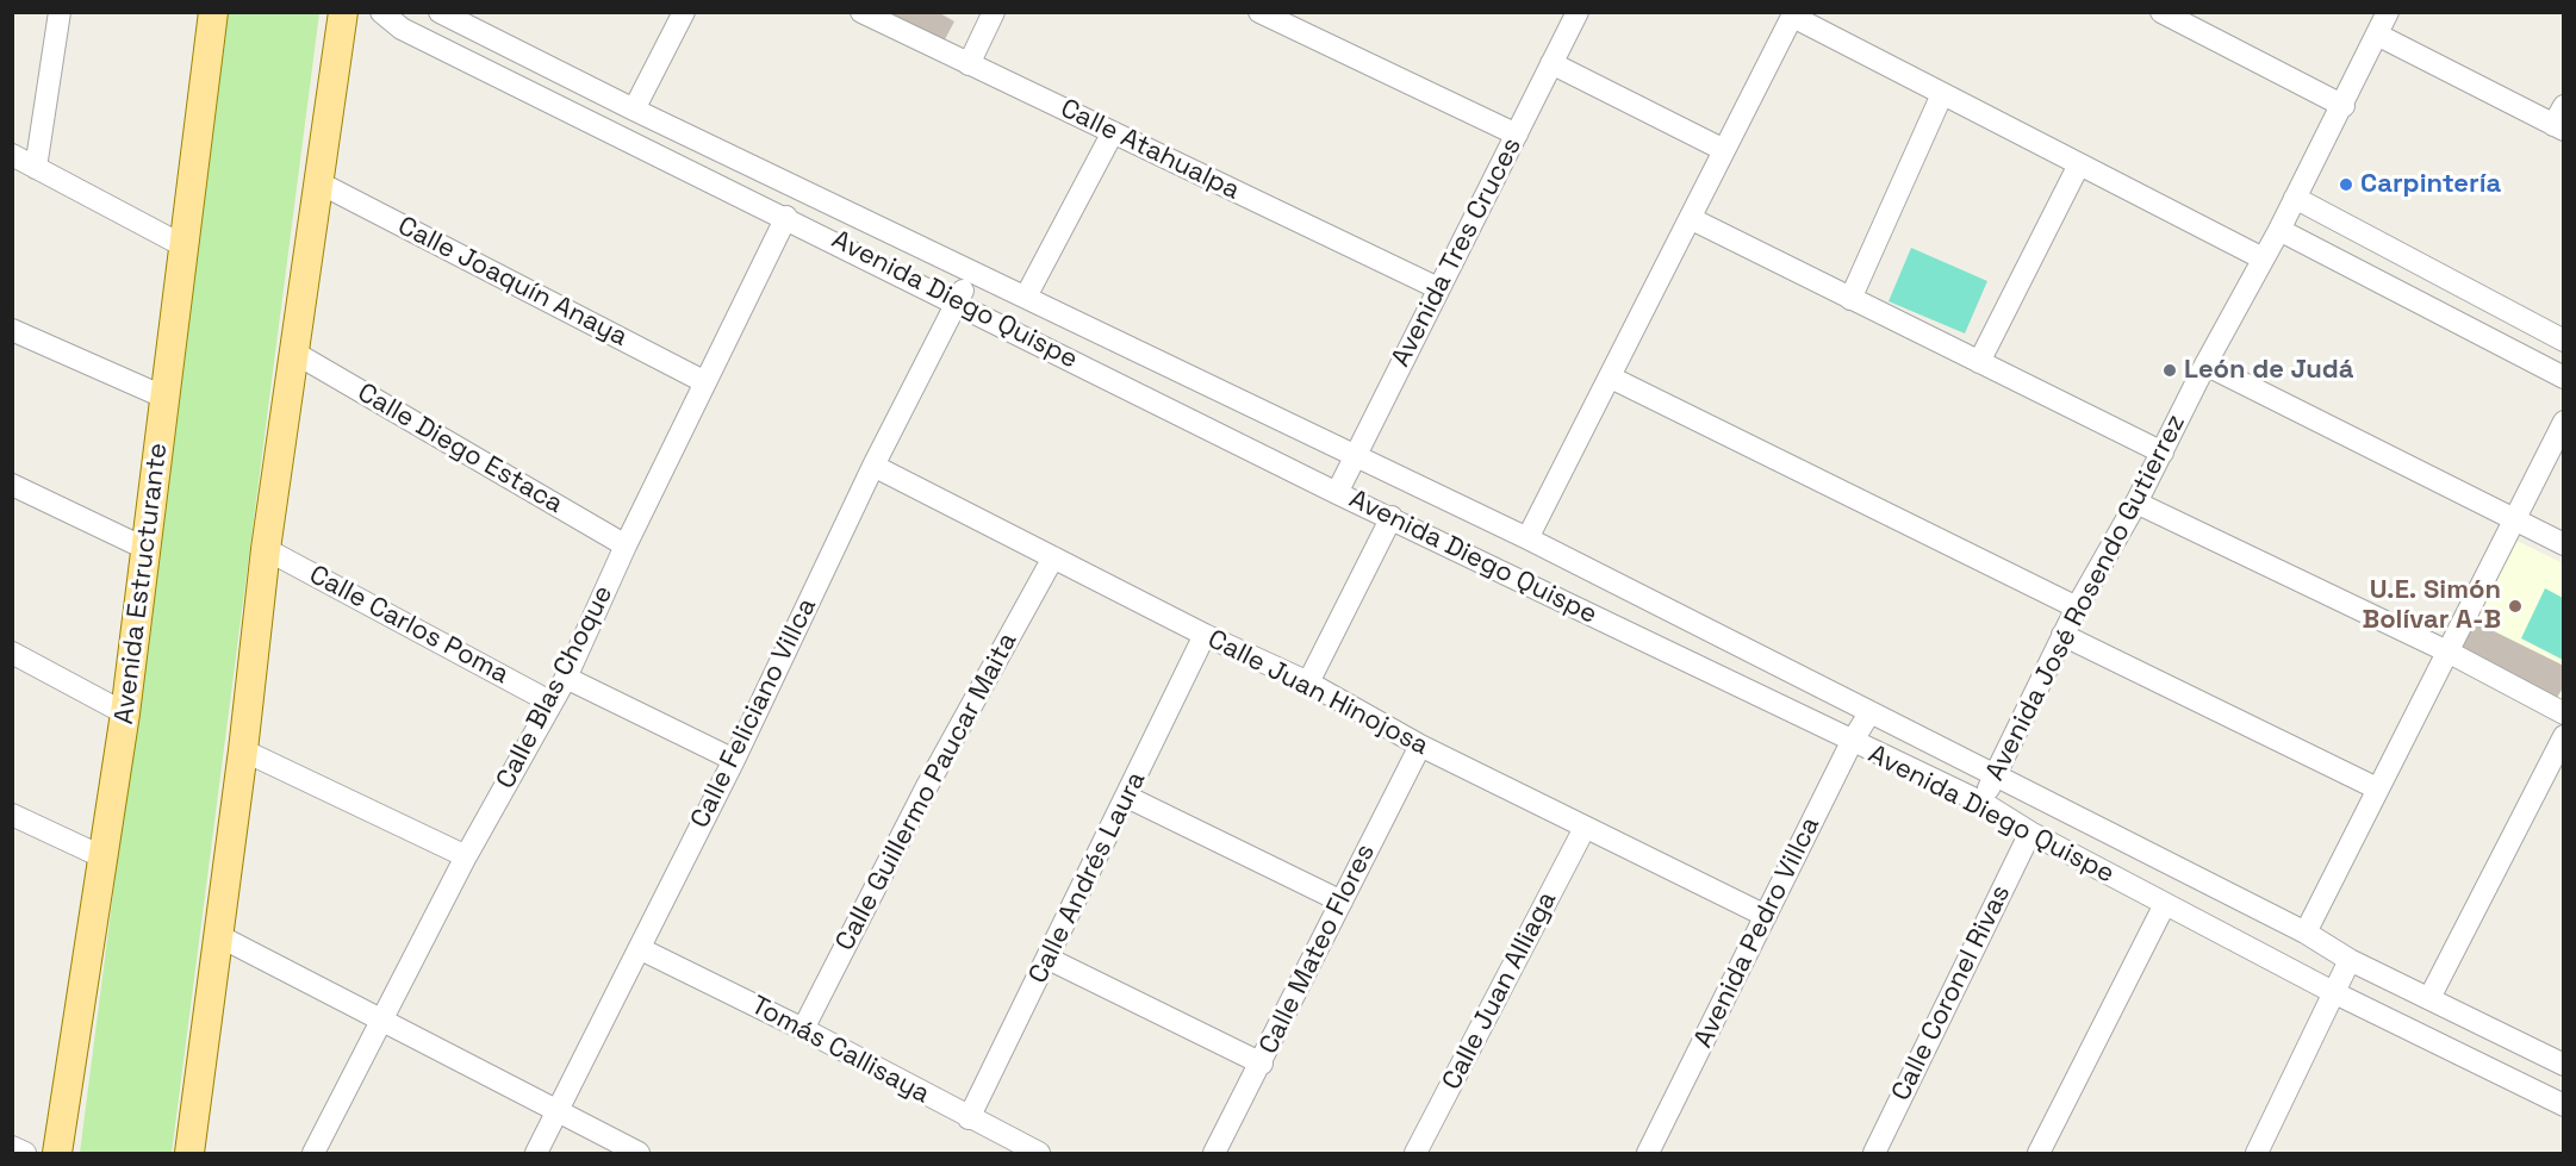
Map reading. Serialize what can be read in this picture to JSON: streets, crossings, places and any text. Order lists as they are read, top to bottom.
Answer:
{
  "streets": {
    "main road": ["Avenida Estructurante"],
    "street": [
      "Calle Atahualpa",
      "Avenida Tres Cruces",
      "Calle Joaquín Anaya",
      "Avenida Diego Quispe",
      "Calle Diego Estaca",
      "Avenida José Rosendo Gutierrez",
      "Calle Carlos Poma",
      "Calle Blas Choque",
      "Calle Juan Hinojosa",
      "Calle Feliciano Villca",
      "Calle Guillermo Paucar Maita",
      "Calle Andrés Laura",
      "Avenida Pedro Villca",
      "Calle Mateo Flores",
      "Calle Juan Alliaga",
      "Calle Coronel Rivas",
      "Tomás Callisaya"
    ]
  },
  "crossings": [
    ["Calle Atahualpa", "Avenida Tres Cruces"],
    ["Avenida Tres Cruces", "Avenida Diego Quispe"],
    ["Calle Joaquín Anaya", "Calle Blas Choque"],
    ["Avenida Diego Quispe", "Avenida José Rosendo Gutierrez"],
    ["Avenida Diego Quispe", "Calle Blas Choque"],
    ["Avenida Diego Quispe", "Calle Feliciano Villca"],
    ["Avenida Diego Quispe", "Avenida Pedro Villca"],
    ["Avenida Diego Quispe", "Calle Coronel Rivas"],
    ["Calle Diego Estaca", "Calle Blas Choque"],
    ["Calle Carlos Poma", "Calle Blas Choque"],
    ["Calle Juan Hinojosa", "Calle Feliciano Villca"],
    ["Calle Juan Hinojosa", "Calle Guillermo Paucar Maita"],
    ["Calle Juan Hinojosa", "Calle Andrés Laura"],
    ["Calle Juan Hinojosa", "Avenida Pedro Villca"],
    ["Calle Juan Hinojosa", "Calle Mateo Flores"],
    ["Calle Juan Hinojosa", "Calle Juan Alliaga"],
    ["Calle Feliciano Villca", "Tomás Callisaya"],
    ["Calle Guillermo Paucar Maita", "Tomás Callisaya"],
    ["Calle Andrés Laura", "Tomás Callisaya"]
  ],
  "places": ["Carpintería", "León de Judá", "U.E. Simón Bolívar A-B"]
}
